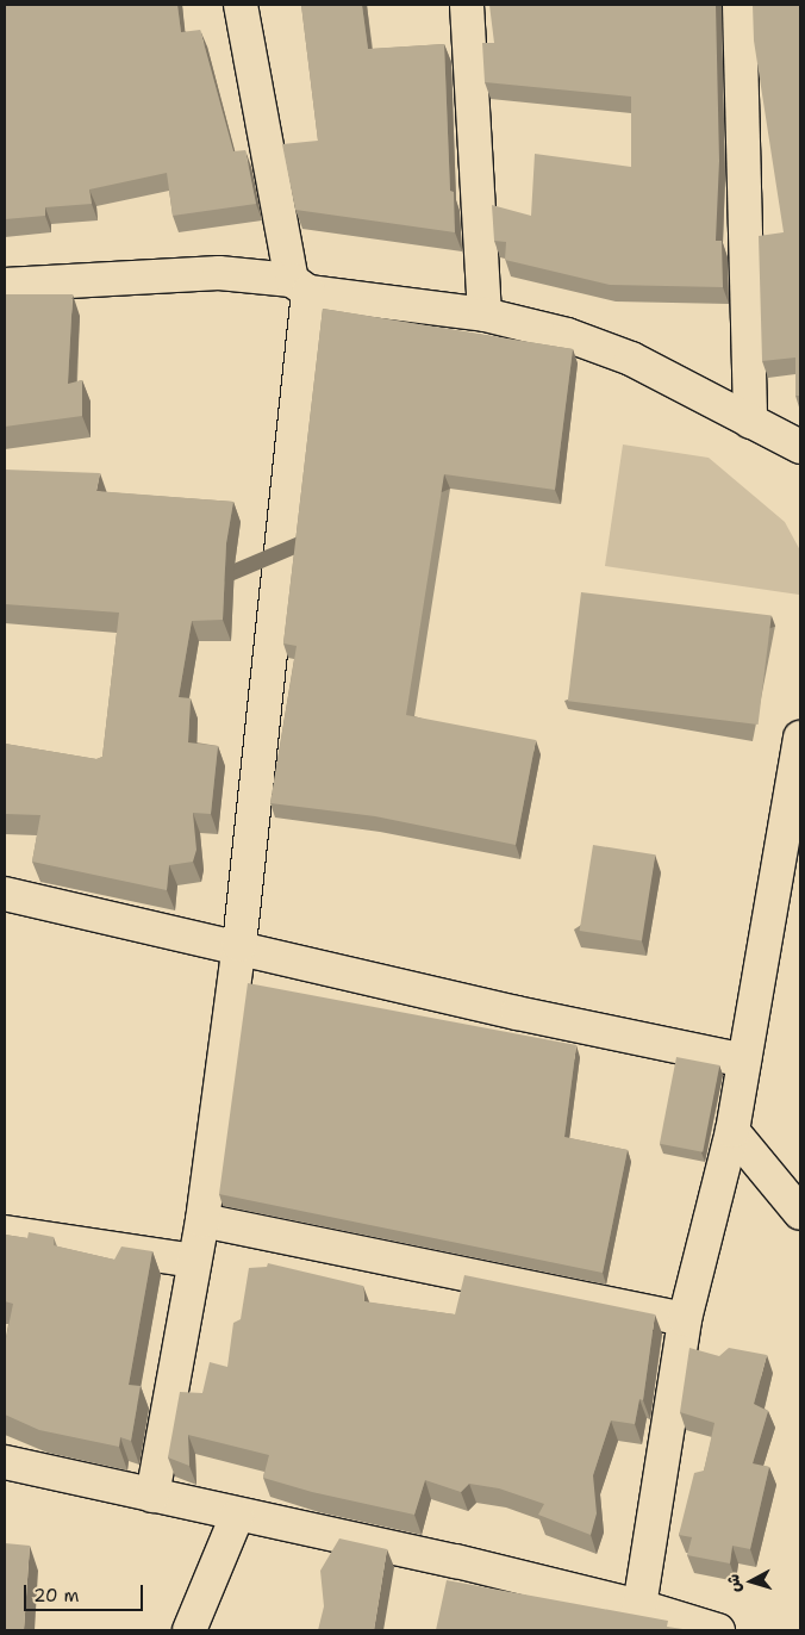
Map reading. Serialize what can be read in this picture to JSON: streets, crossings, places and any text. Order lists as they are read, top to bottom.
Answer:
{
  "scale_bar": "20 m",
  "north": "left"
}
